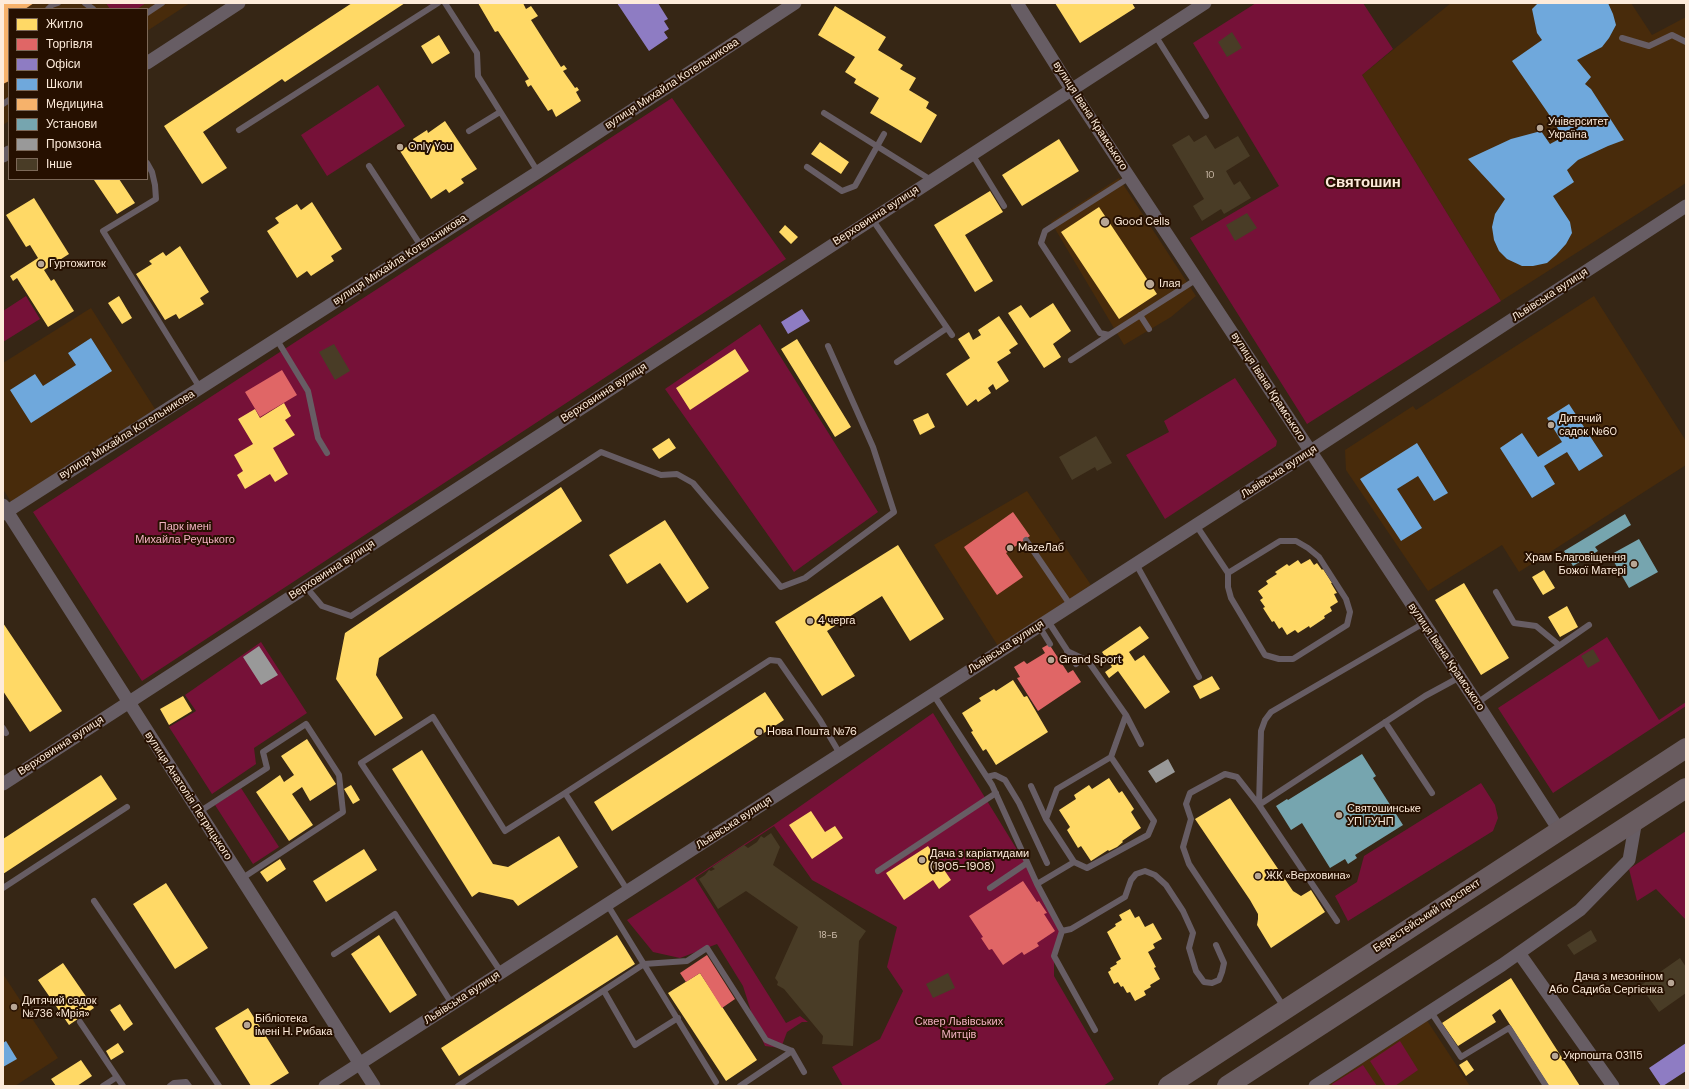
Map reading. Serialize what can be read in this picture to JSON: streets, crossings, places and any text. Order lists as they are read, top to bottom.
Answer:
{
  "streets": {
    "main road": ["Берестейський проспект"],
    "street": [
      "вулиця Михайла Котельникова",
      "вулиця Івана Крамського",
      "Верховинна вулиця",
      "Львівська вулиця",
      "вулиця Анатолія Петрицького"
    ]
  },
  "crossings": [
    ["вулиця Михайла Котельникова", "вулиця Анатолія Петрицького"],
    ["вулиця Івана Крамського", "Верховинна вулиця"],
    ["вулиця Івана Крамського", "Львівська вулиця"],
    ["вулиця Івана Крамського", "Берестейський проспект"],
    ["Верховинна вулиця", "вулиця Анатолія Петрицького"],
    ["Львівська вулиця", "вулиця Анатолія Петрицького"]
  ],
  "districts": ["Святошин"],
  "parks": ["Парк імені Михайла Реуцького", "Сквер Львівських Митців"],
  "places": [
    "Університет Україна",
    "Only You",
    "Good Cells",
    "Гуртожиток",
    "Ілая",
    "Дитячий садок №60",
    "MazeЛаб",
    "Храм Благовіщення Божої Матері",
    "4 черга",
    "Grand Sport",
    "Нова Пошта №76",
    "Святошинське УП ГУНП",
    "Дача з каріатидами (1905–1908)",
    "ЖК «Верховина»",
    "Дача з мезоніном Або Садиба Сергієнка",
    "Дитячий садок №736 «Мрія»",
    "Бібліотека імені Н. Рибака",
    "Укрпошта 03115"
  ],
  "house_numbers": ["10", "18-Б"],
  "legend": [
    "Житло",
    "Торгівля",
    "Офіси",
    "Школи",
    "Медицина",
    "Установи",
    "Промзона",
    "Інше"
  ]
}
